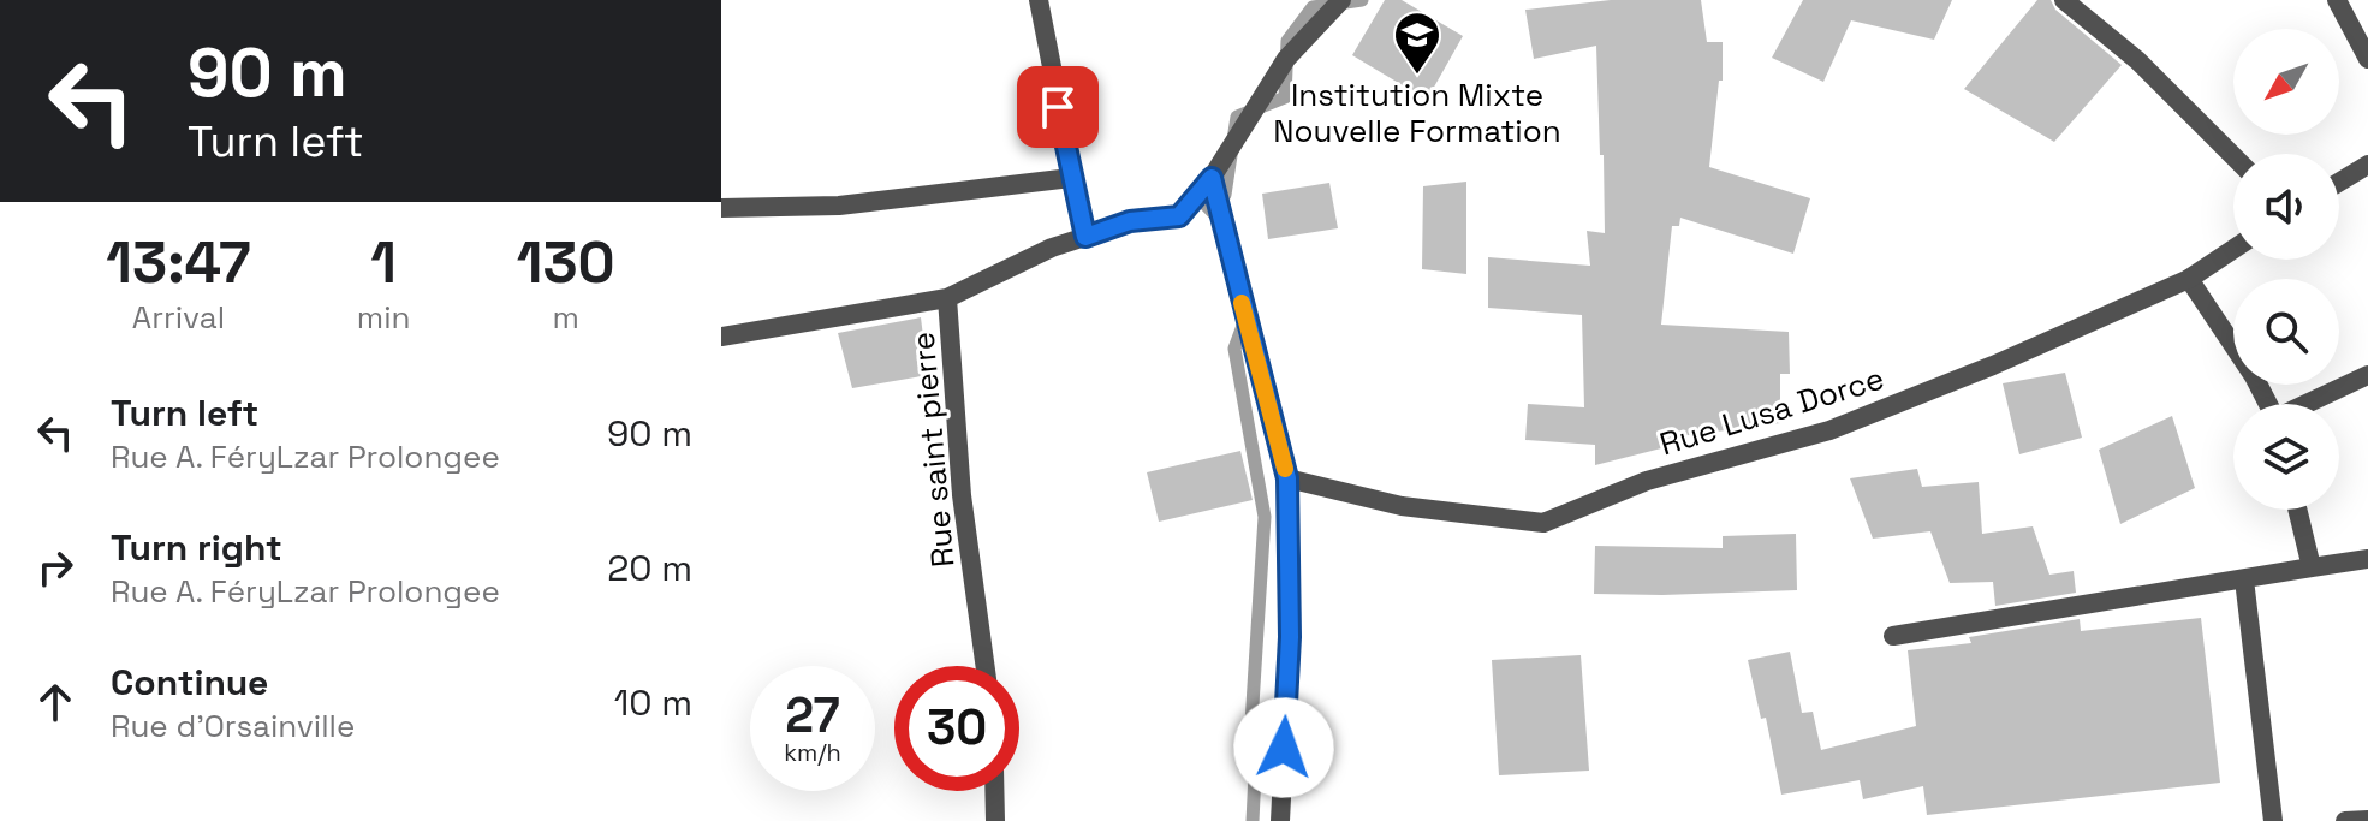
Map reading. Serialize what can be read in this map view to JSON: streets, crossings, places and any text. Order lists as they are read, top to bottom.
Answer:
{
  "streets": {
    "street": ["Rue Lusa Dorce", "Rue saint pierre"]
  },
  "places": {
    "school or university": ["Institution Mixte Nouvelle Formation"]
  },
  "north": "bottom left",
  "page": {
    "turn": ["90 m", "Turn left"],
    "eta": [
      "13:47",
      "Arrival",
      "1",
      "min",
      "130",
      "m"
    ],
    "list": [
      {
        "name": "Turn left",
        "note": "Rue A. FéryLzar Prolongee",
        "value": "90 m"
      },
      {
        "name": "Turn right",
        "note": "Rue A. FéryLzar Prolongee",
        "value": "20 m"
      },
      {
        "name": "Continue",
        "note": "Rue d'Orsainville",
        "value": "10 m"
      }
    ],
    "speed": "27 km/h",
    "limit": "30"
  }
}
